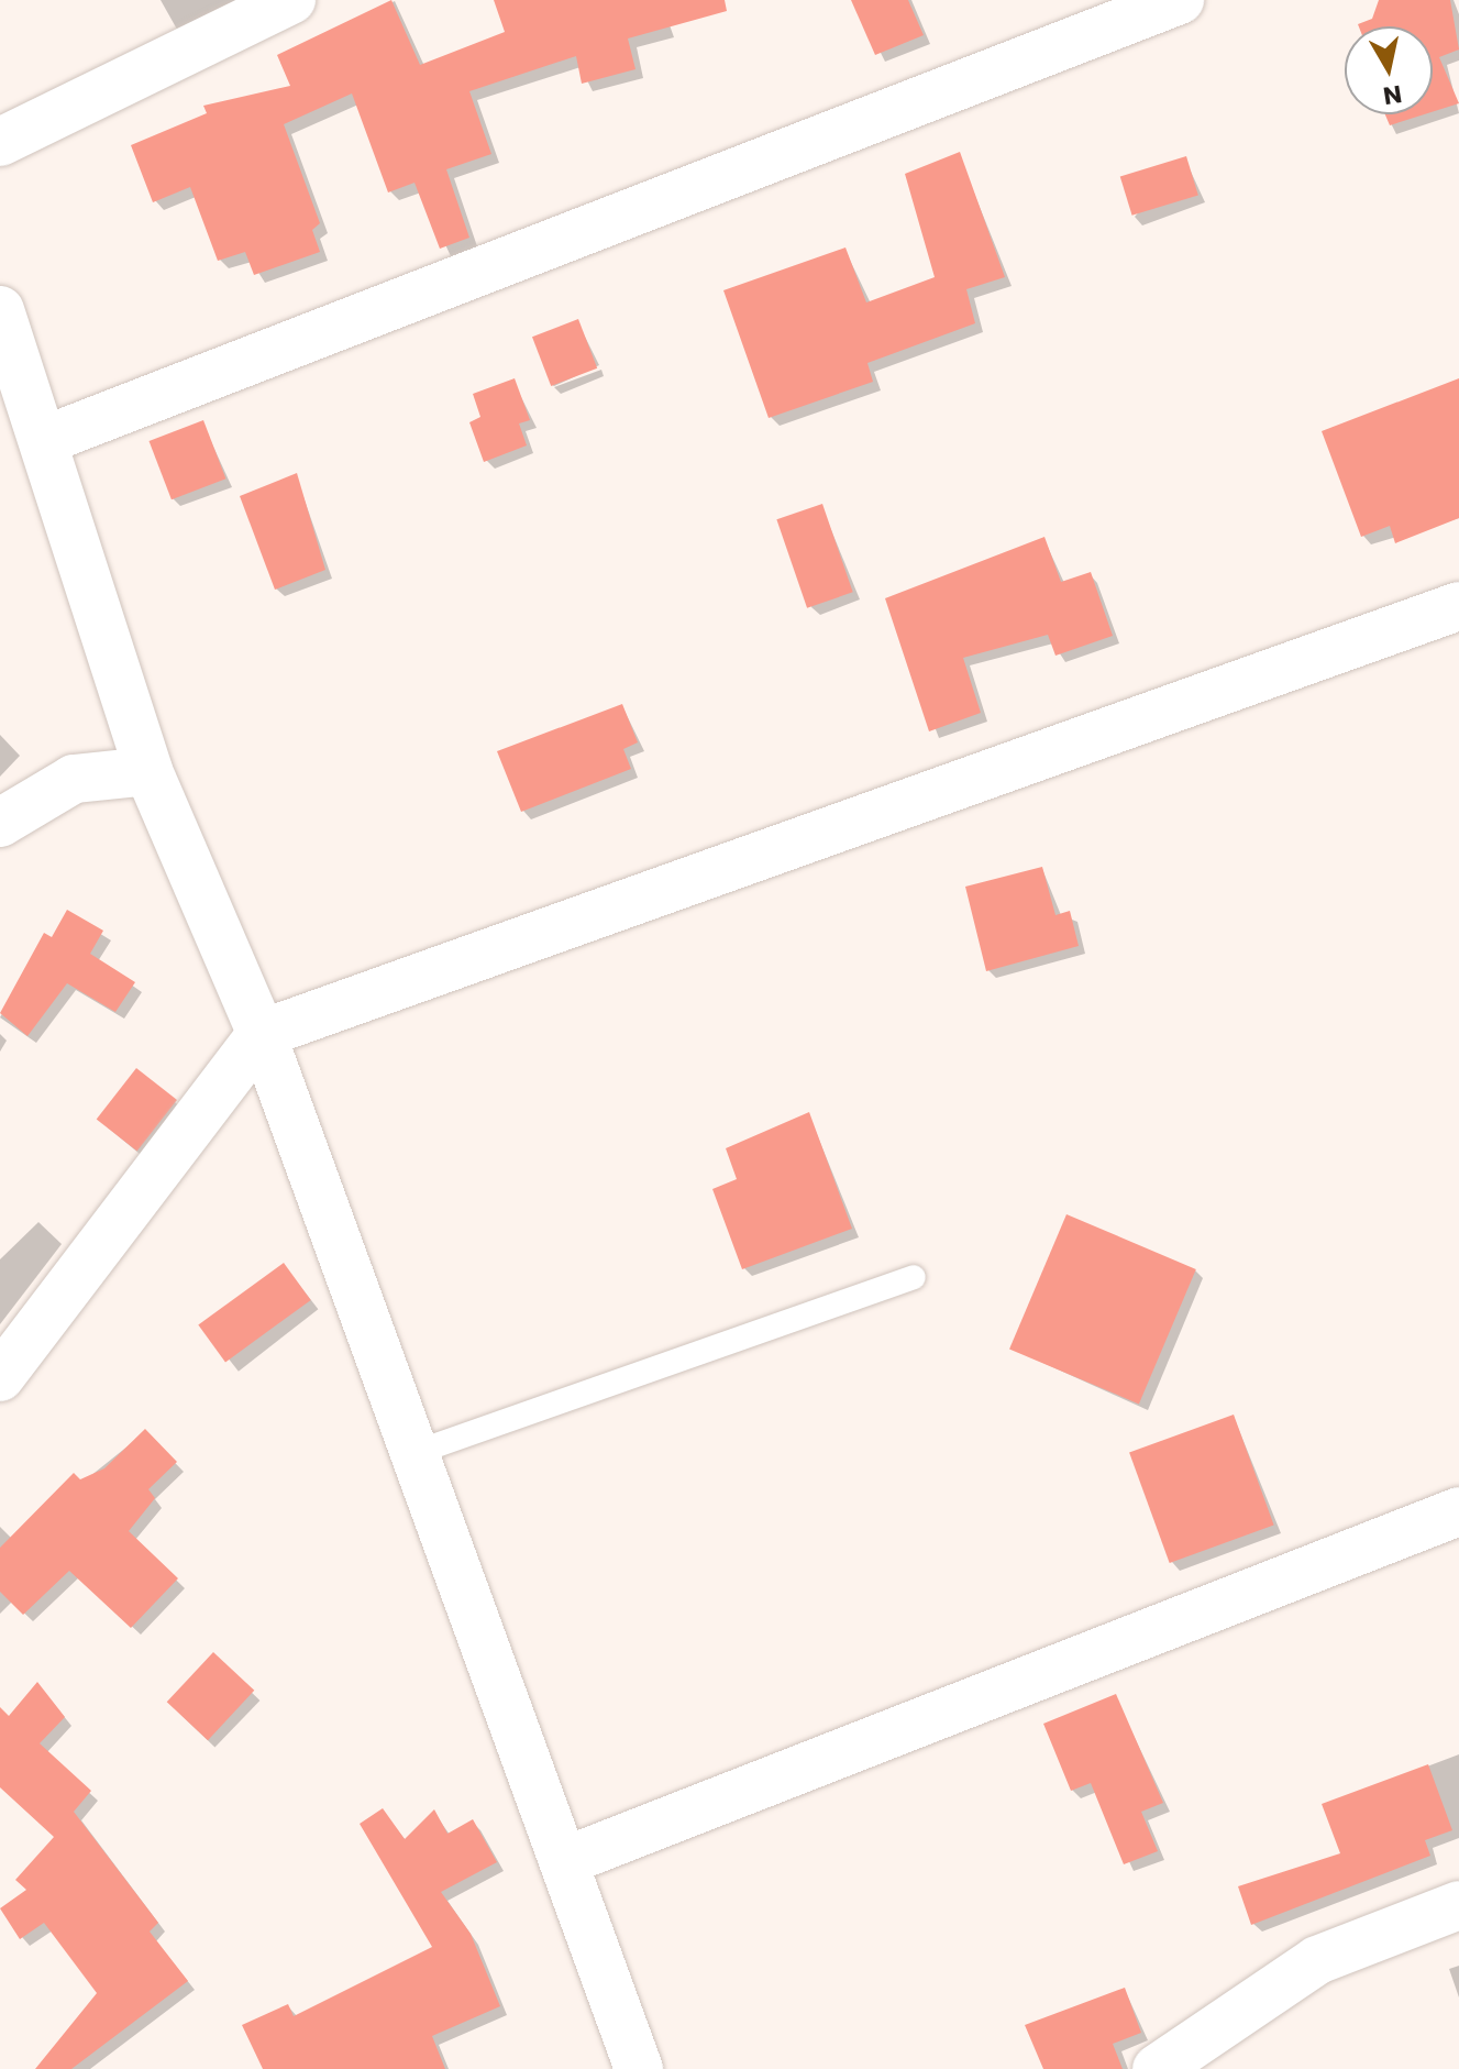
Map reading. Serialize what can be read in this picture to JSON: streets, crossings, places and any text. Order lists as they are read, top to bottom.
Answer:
{
  "north": "bottom"
}
